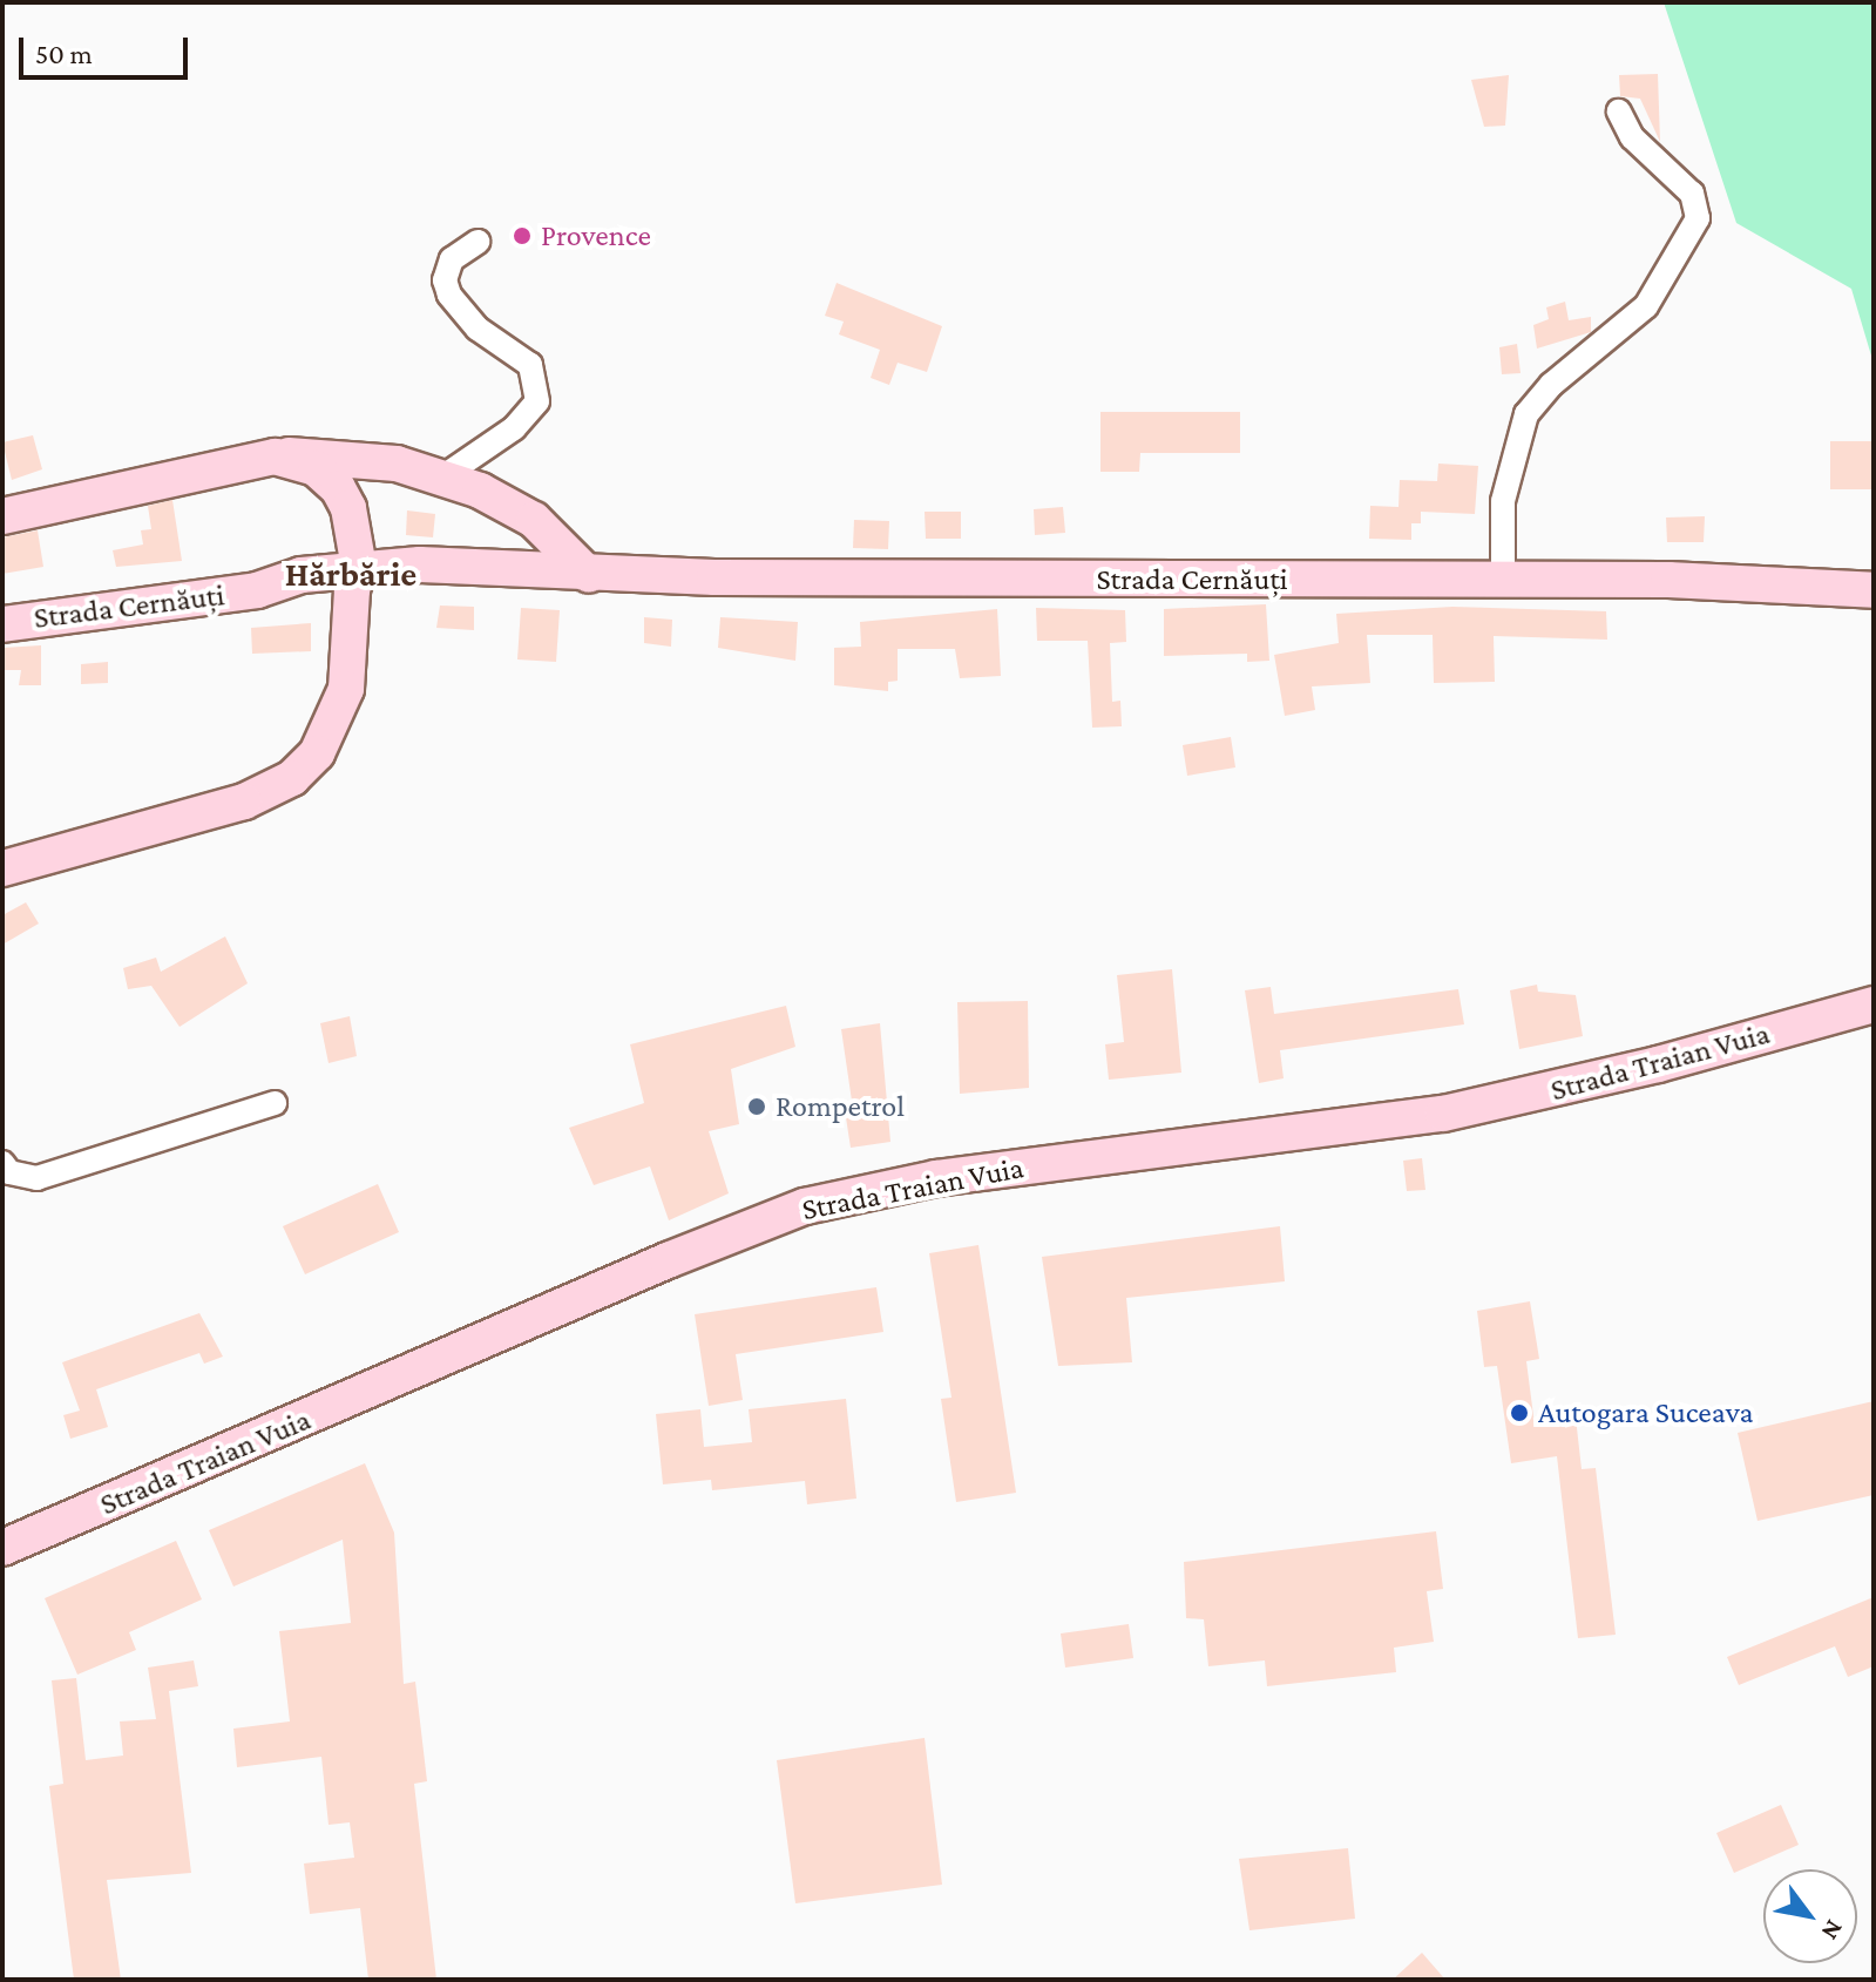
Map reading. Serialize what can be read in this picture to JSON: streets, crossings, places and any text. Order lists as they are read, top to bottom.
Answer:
{
  "streets": {
    "street": ["Strada Cernăuți", "Strada Traian Vuia"]
  },
  "districts": ["Hărbărie"],
  "places": ["Provence", "Rompetrol", "Autogara Suceava"],
  "scale_bar": "50 m",
  "north": "bottom right"
}
